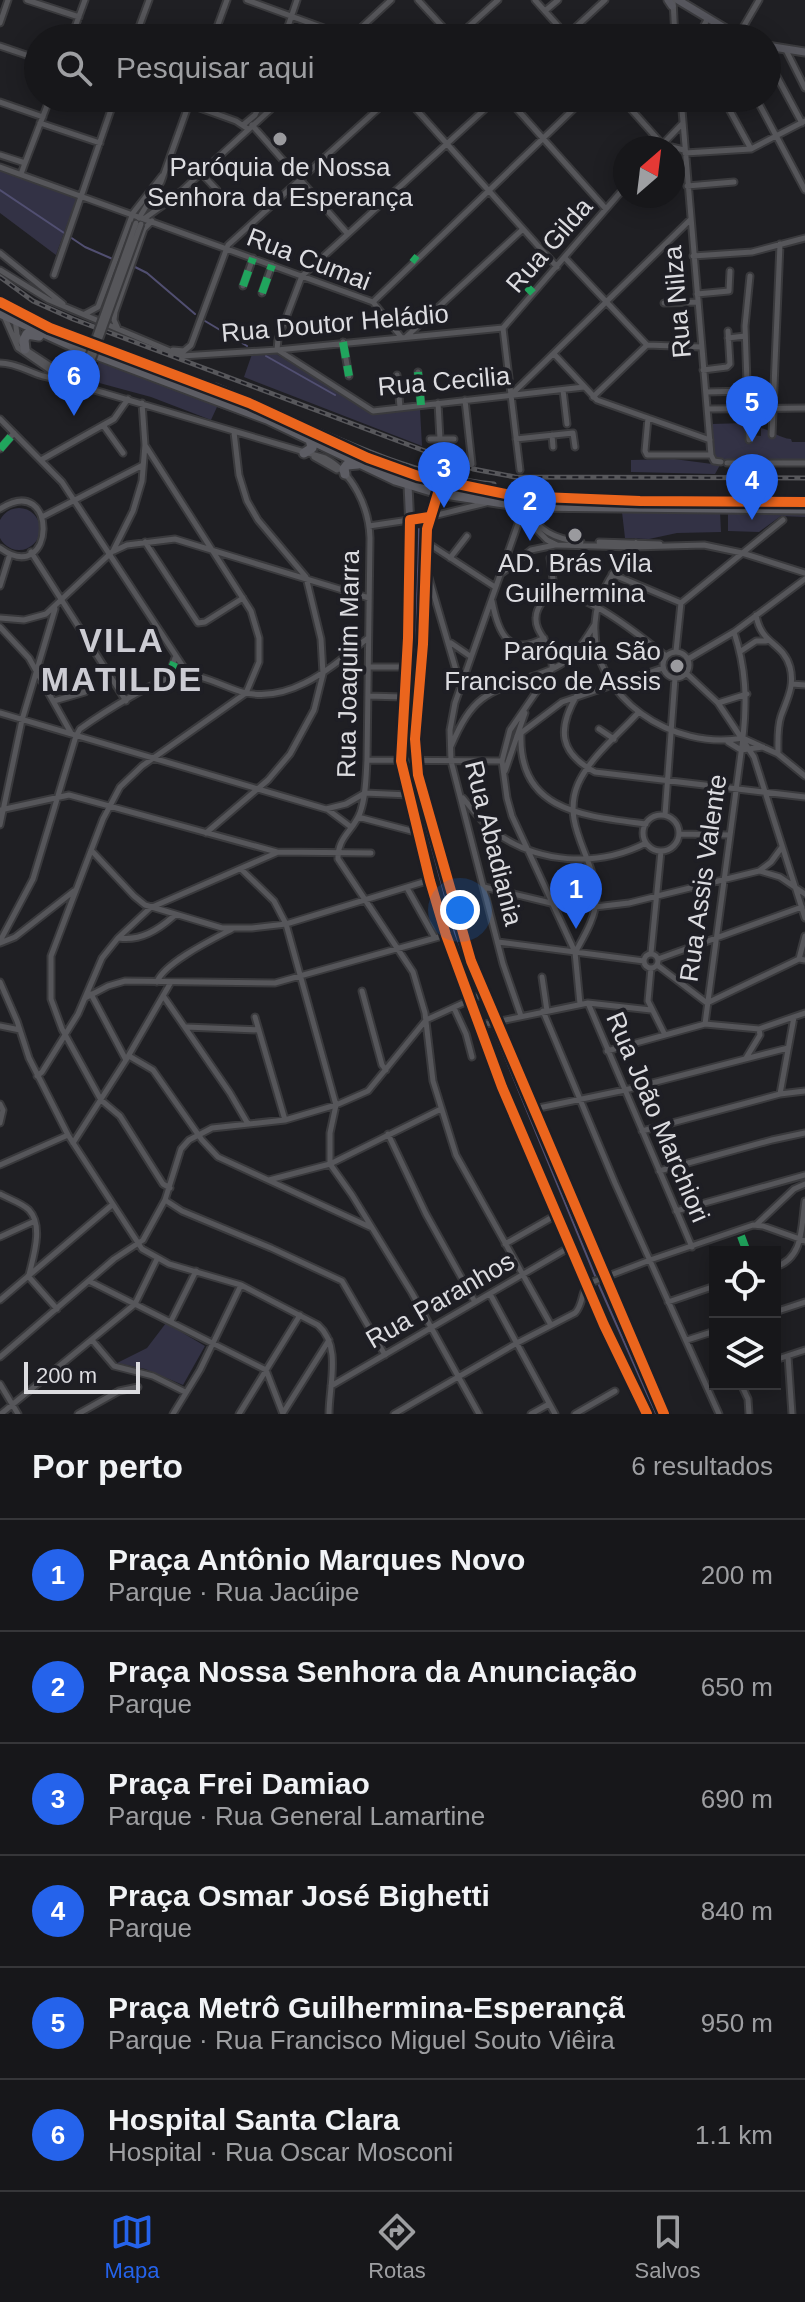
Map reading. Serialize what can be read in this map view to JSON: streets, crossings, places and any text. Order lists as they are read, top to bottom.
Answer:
{
  "streets": {
    "street": [
      "Rua Gilda",
      "Rua Cumai",
      "Rua Nilza",
      "Rua Doutor Heládio",
      "Rua Cecilia",
      "Rua Joaquim Marra",
      "Rua Abadiania",
      "Rua Assis Valente",
      "Rua João Marchiori",
      "Rua Paranhos"
    ]
  },
  "crossings": [
    ["Rua Gilda", "Rua Doutor Heládio"],
    ["Rua Cumai", "Rua Doutor Heládio"],
    ["Rua Doutor Heládio", "Rua Cecilia"]
  ],
  "districts": ["VILA MATILDE"],
  "places": ["Paróquia de Nossa Senhora da Esperança", "AD. Brás Vila Guilhermina", "Paróquia São Francisco de Assis"],
  "scale_bar": "200 m",
  "north": "top right",
  "page": {
    "search": "Pesquisar aqui",
    "pins": [
      "6",
      "5",
      "3",
      "4",
      "2",
      "1"
    ],
    "scale": "200 m",
    "heading": ["Por perto", "6 resultados"],
    "list": [
      {
        "mark": "1",
        "name": "Praça Antônio Marques Novo",
        "note": "Parque · Rua Jacúipe",
        "value": "200 m"
      },
      {
        "mark": "2",
        "name": "Praça Nossa Senhora da Anunciação",
        "note": "Parque",
        "value": "650 m"
      },
      {
        "mark": "3",
        "name": "Praça Frei Damiao",
        "note": "Parque · Rua General Lamartine",
        "value": "690 m"
      },
      {
        "mark": "4",
        "name": "Praça Osmar José Bighetti",
        "note": "Parque",
        "value": "840 m"
      },
      {
        "mark": "5",
        "name": "Praça Metrô Guilhermina-Esperançã",
        "note": "Parque · Rua Francisco Miguel Souto Viêira",
        "value": "950 m"
      },
      {
        "mark": "6",
        "name": "Hospital Santa Clara",
        "note": "Hospital · Rua Oscar Mosconi",
        "value": "1.1 km"
      }
    ],
    "nav": ["Mapa", "Rotas", "Salvos"]
  }
}
